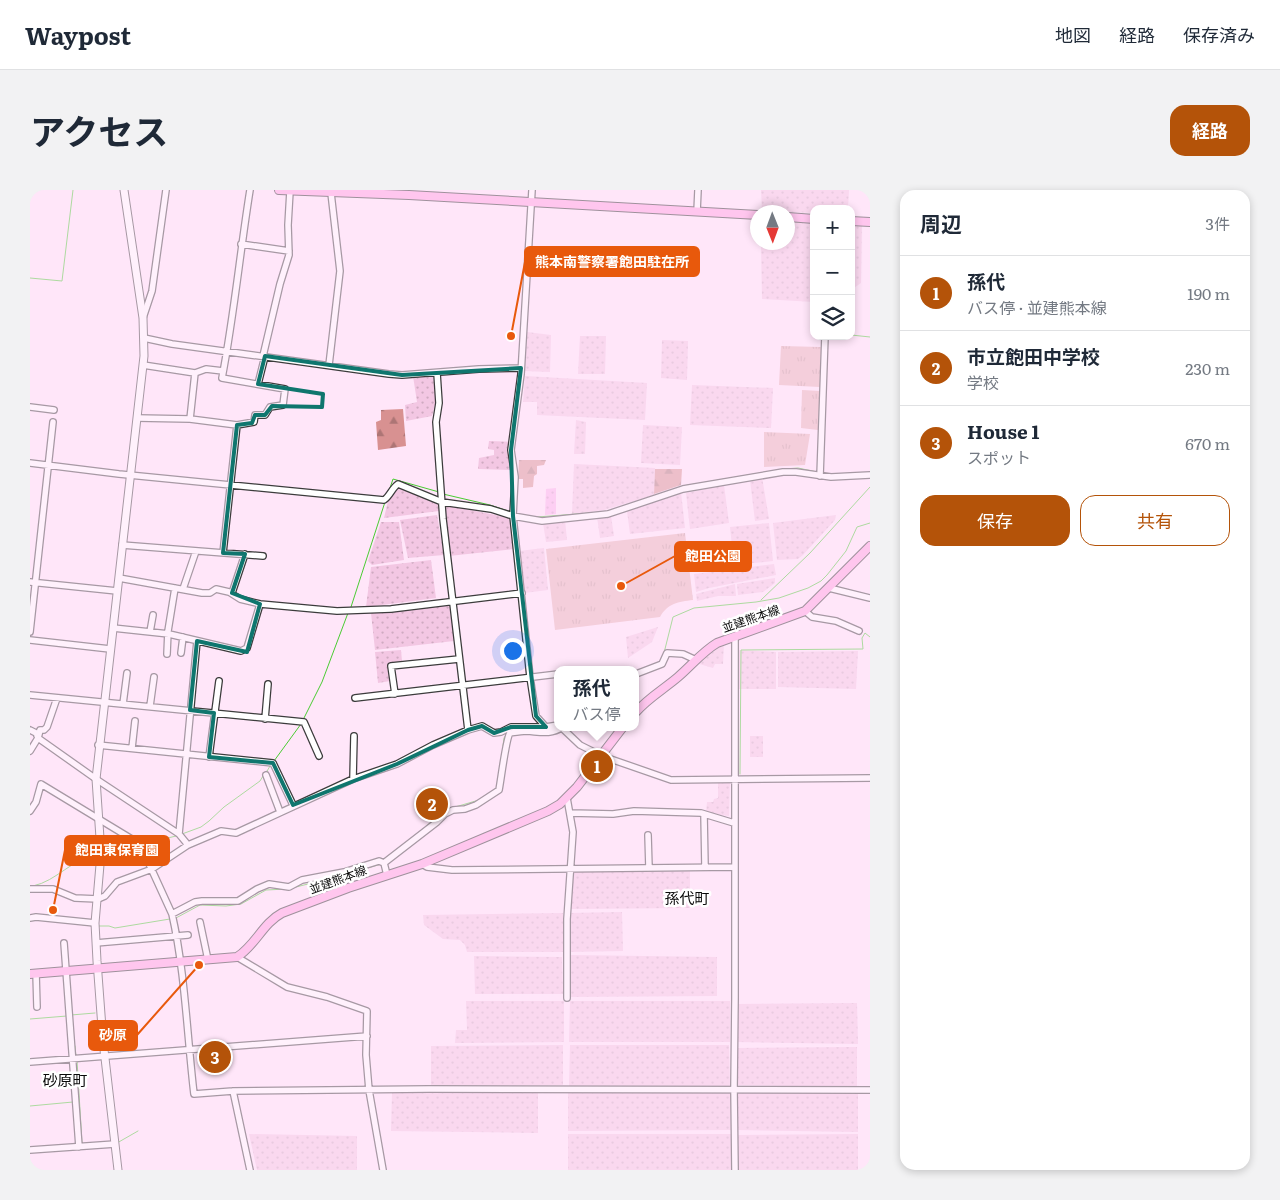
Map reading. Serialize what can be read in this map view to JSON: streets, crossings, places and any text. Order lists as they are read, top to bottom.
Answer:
{
  "streets": {
    "main road": ["並建熊本線"]
  },
  "districts": ["孫代町", "砂原町"],
  "places": [
    "熊本南警察署飽田駐在所",
    "飽田公園",
    "飽田東保育園",
    "砂原"
  ],
  "north": "bottom",
  "page": {
    "header": "Waypost",
    "nav": ["地図", "経路", "保存済み"],
    "title": "アクセス",
    "buttons": [
      "経路",
      ["保存", "共有"]
    ],
    "heading": ["周辺", "3件"],
    "map_buttons": ["+", "−"],
    "list": [
      {
        "mark": "1",
        "name": "孫代",
        "note": "バス停 · 並建熊本線",
        "value": "190 m"
      },
      {
        "mark": "2",
        "name": "市立飽田中学校",
        "note": "学校",
        "value": "230 m"
      },
      {
        "mark": "3",
        "name": "House 1",
        "note": "スポット",
        "value": "670 m"
      }
    ],
    "popup": ["孫代", "バス停"],
    "pins": ["1", "2", "3"]
  }
}
